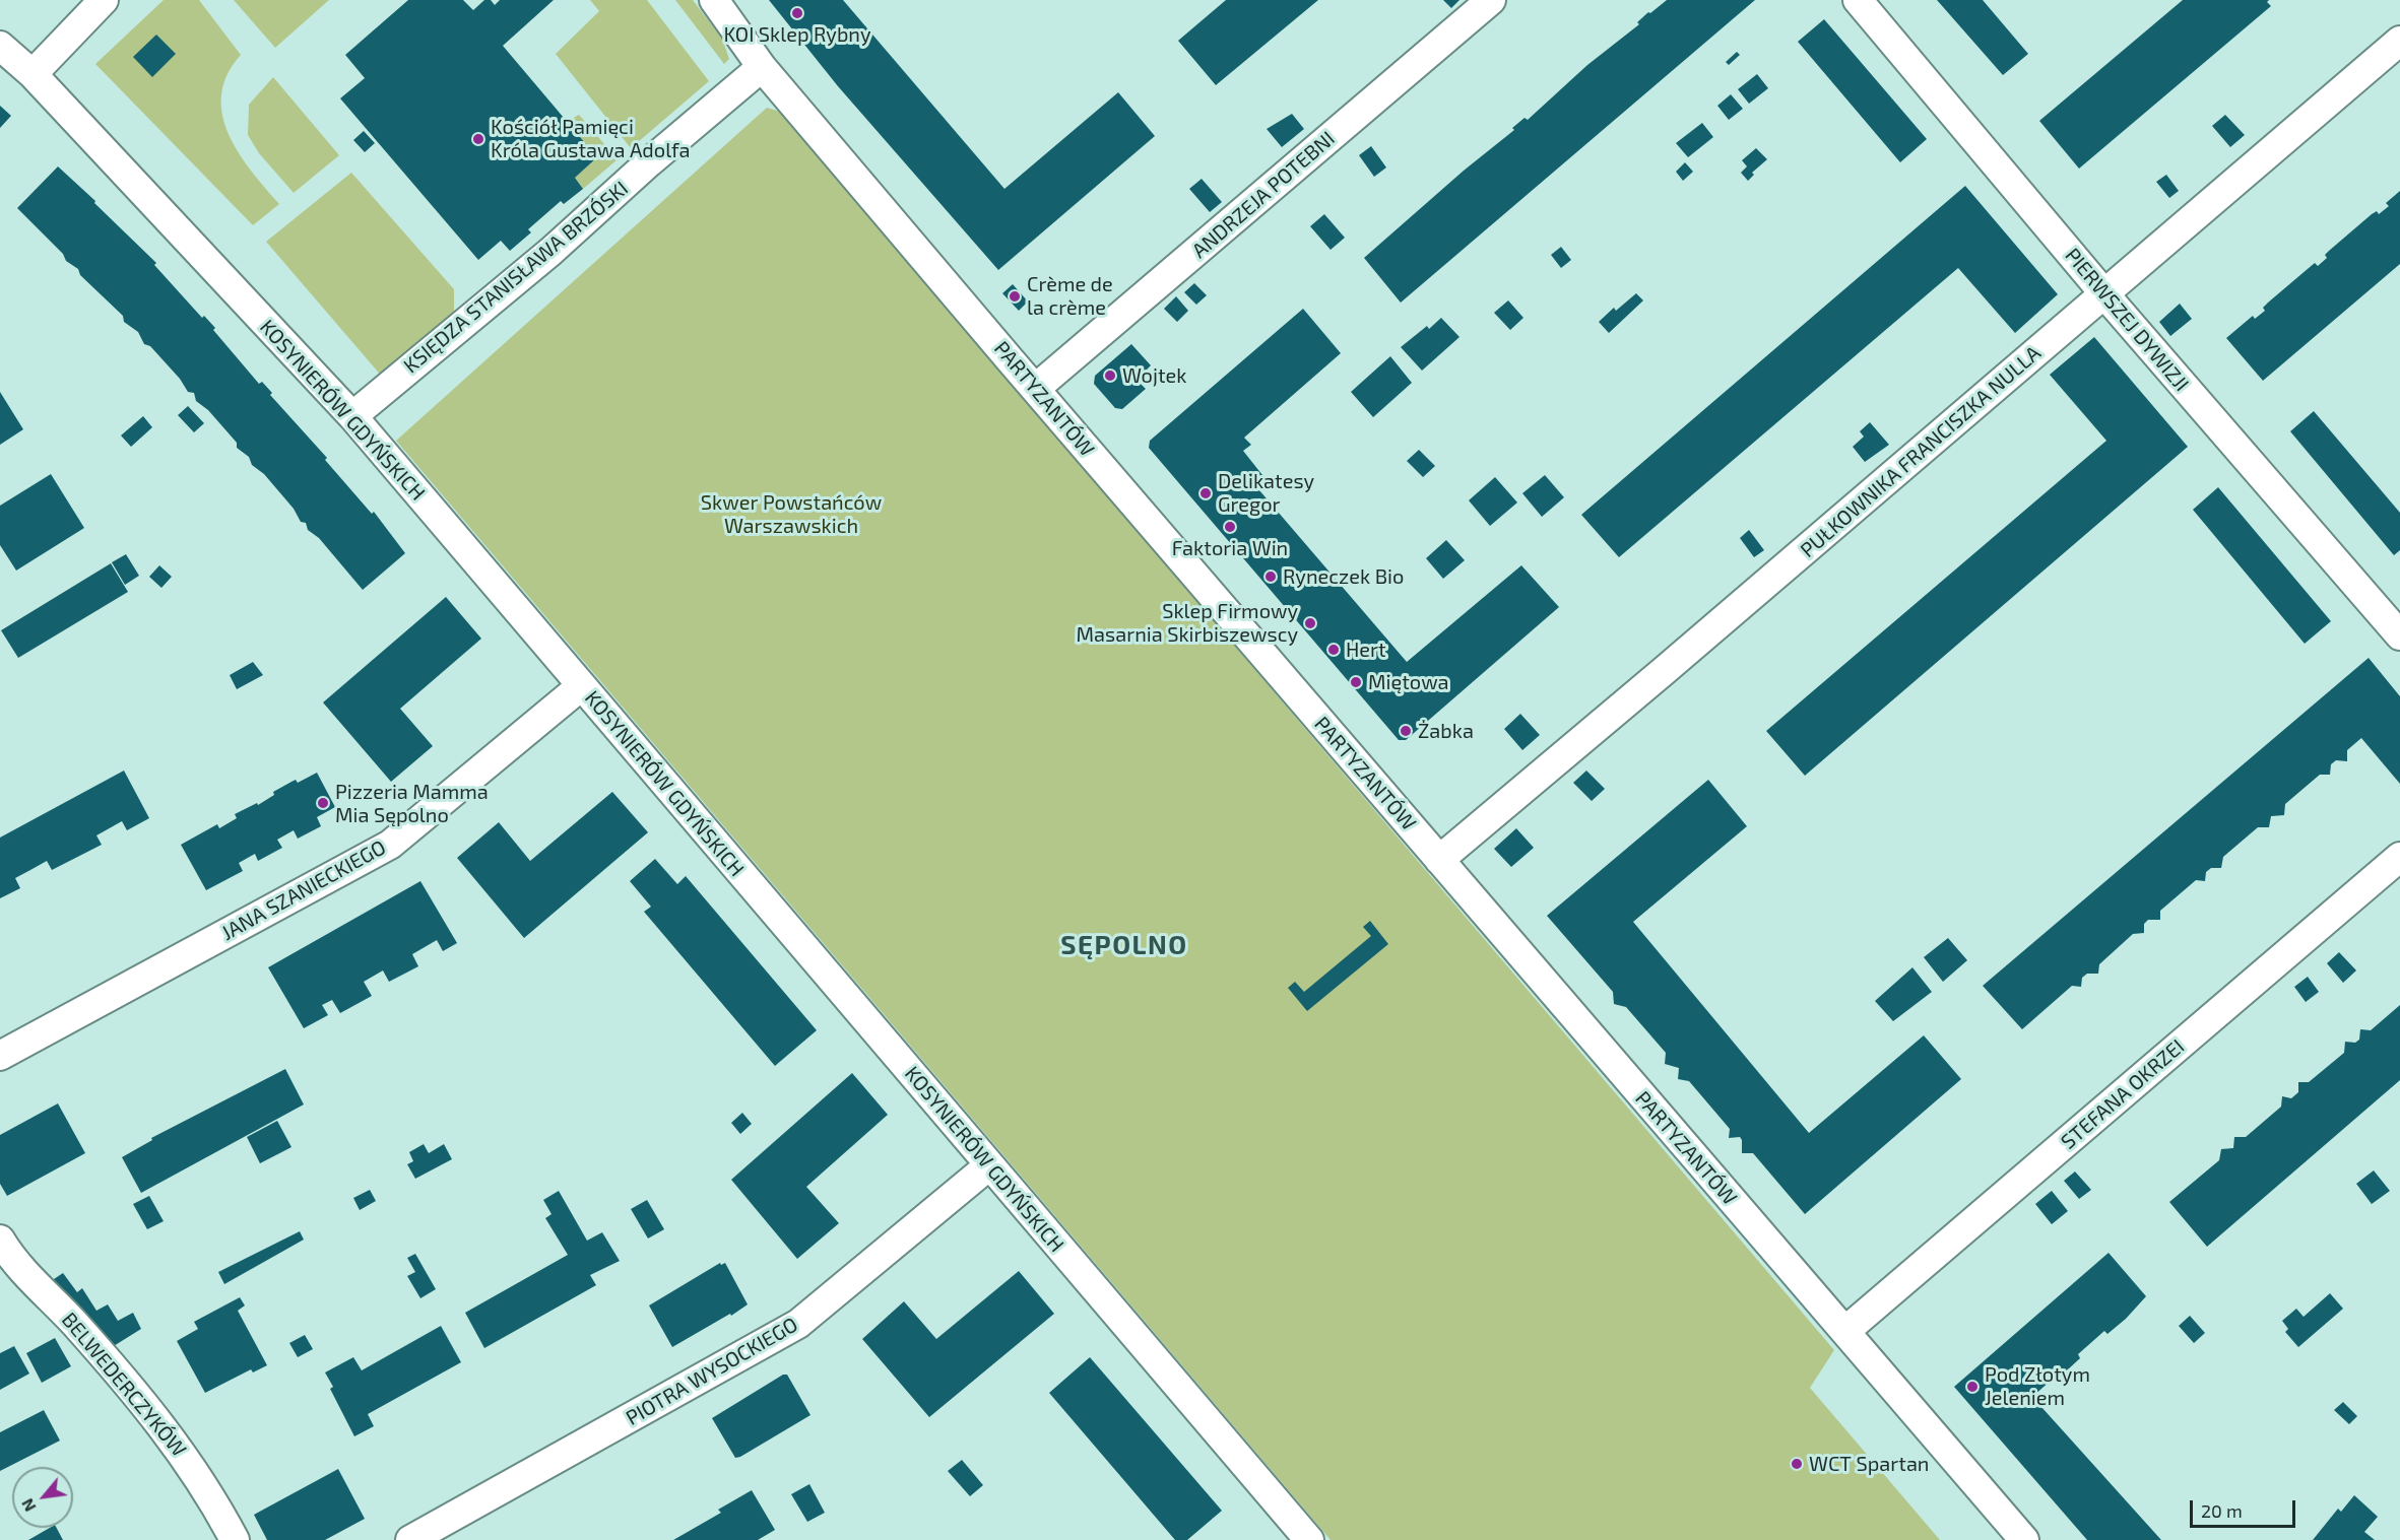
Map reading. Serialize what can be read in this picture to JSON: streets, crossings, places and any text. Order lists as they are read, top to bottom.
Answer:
{
  "streets": {
    "street": [
      "ANDRZEJA POTEBNI",
      "KSIĘDZA STANISŁAWA BRZÓSKI",
      "PIERWSZEJ DYWIZJI",
      "PARTYZANTÓW",
      "KOSYNIERÓW GDYŃSKICH",
      "PUŁKOWNIKA FRANCISZKA NULLA",
      "JANA SZANIECKIEGO",
      "STEFANA OKRZEI",
      "PIOTRA WYSOCKIEGO",
      "BELWEDERCZYKÓW"
    ]
  },
  "crossings": [
    ["ANDRZEJA POTEBNI", "PARTYZANTÓW"],
    ["KSIĘDZA STANISŁAWA BRZÓSKI", "PARTYZANTÓW"],
    ["KSIĘDZA STANISŁAWA BRZÓSKI", "KOSYNIERÓW GDYŃSKICH"],
    ["PIERWSZEJ DYWIZJI", "PUŁKOWNIKA FRANCISZKA NULLA"],
    ["PARTYZANTÓW", "PUŁKOWNIKA FRANCISZKA NULLA"],
    ["PARTYZANTÓW", "STEFANA OKRZEI"],
    ["KOSYNIERÓW GDYŃSKICH", "JANA SZANIECKIEGO"],
    ["KOSYNIERÓW GDYŃSKICH", "PIOTRA WYSOCKIEGO"]
  ],
  "districts": ["SĘPOLNO"],
  "parks": ["Skwer Powstańców Warszawskich"],
  "places": [
    "KOI Sklep Rybny",
    "Kościół Pamięci Króla Gustawa Adolfa",
    "Crème de la crème",
    "Wojtek",
    "Delikatesy Gregor",
    "Faktoria Win",
    "Ryneczek Bio",
    "Sklep Firmowy Masarnia Skirbiszewscy",
    "Hert",
    "Miętowa",
    "Żabka",
    "Pizzeria Mamma Mia Sępolno",
    "Pod Złotym Jeleniem",
    "WCT Spartan"
  ],
  "scale_bar": "20 m",
  "north": "bottom left"
}
